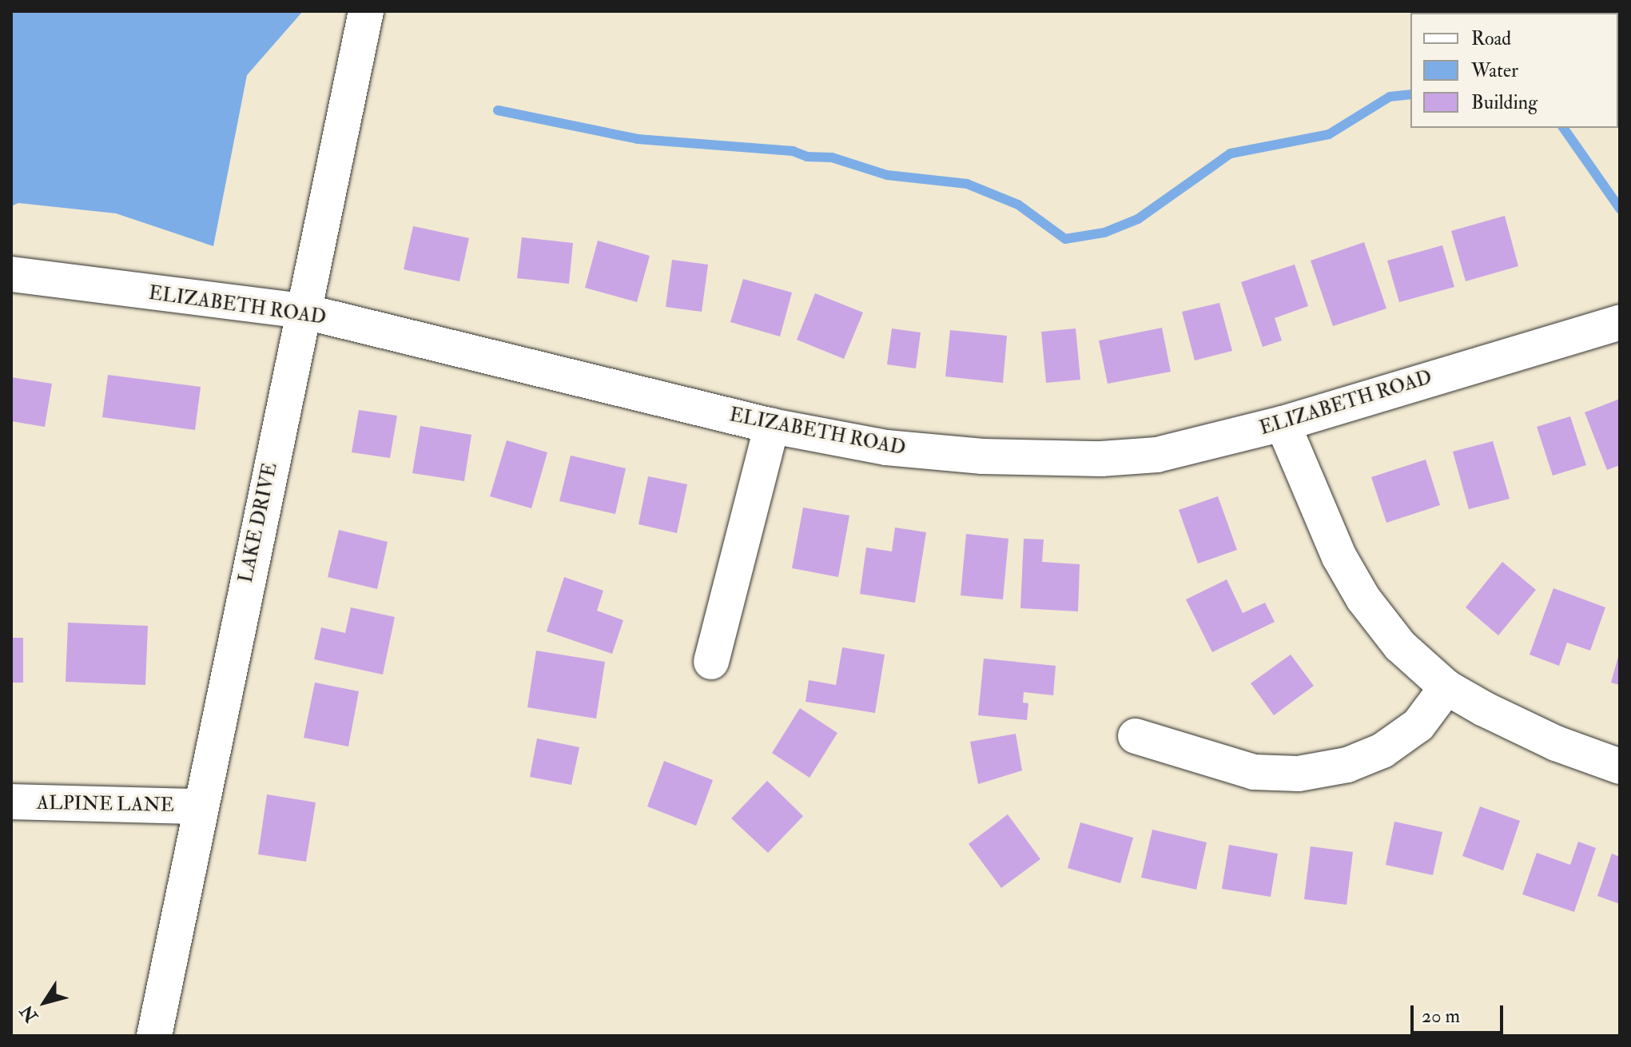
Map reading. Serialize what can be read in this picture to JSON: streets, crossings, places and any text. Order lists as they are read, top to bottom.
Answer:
{
  "streets": {
    "street": ["ELIZABETH ROAD", "LAKE DRIVE", "ALPINE LANE"]
  },
  "crossings": [
    ["ELIZABETH ROAD", "LAKE DRIVE"],
    ["LAKE DRIVE", "ALPINE LANE"]
  ],
  "legend": ["Road", "Water", "Building"],
  "scale_bar": "20 m",
  "north": "bottom left"
}
